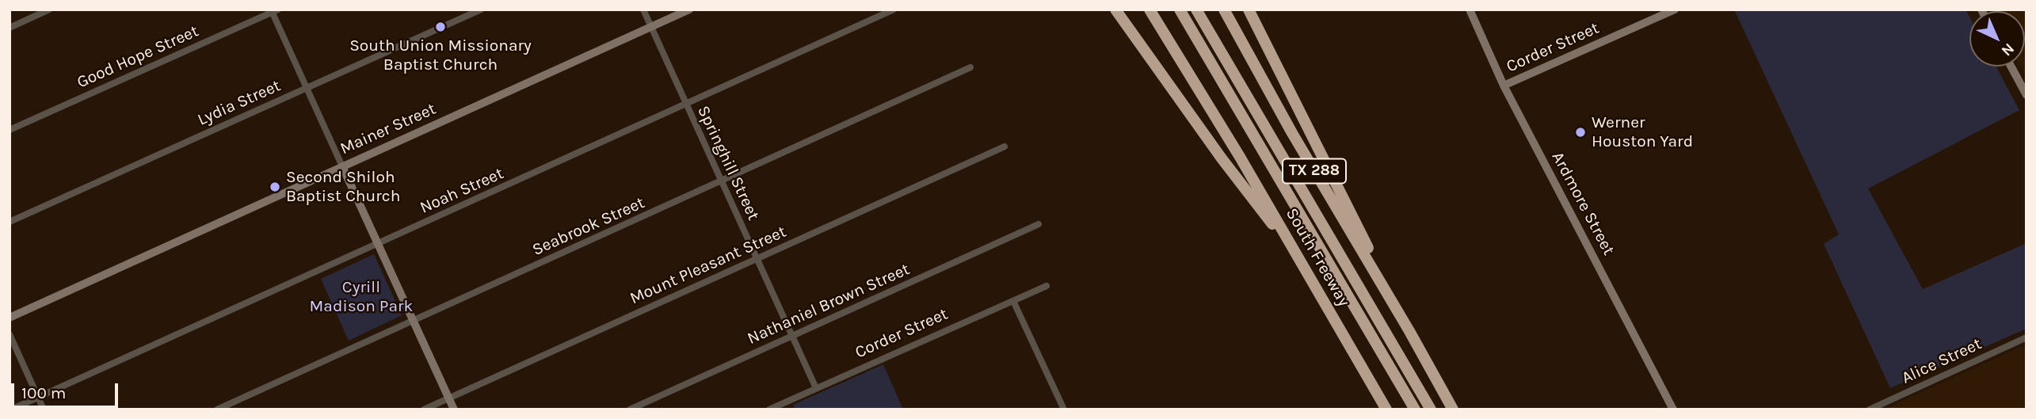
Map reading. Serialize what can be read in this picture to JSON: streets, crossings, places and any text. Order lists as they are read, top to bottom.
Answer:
{
  "streets": {
    "highway": ["TX 288", "South Freeway"],
    "street": [
      "Corder Street",
      "Good Hope Street",
      "Lydia Street",
      "Mainer Street",
      "Springhill Street",
      "Noah Street",
      "Ardmore Street",
      "Seabrook Street",
      "Mount Pleasant Street",
      "Nathaniel Brown Street",
      "Alice Street"
    ]
  },
  "crossings": [
    ["Corder Street", "Springhill Street"],
    ["Corder Street", "Ardmore Street"],
    ["Mainer Street", "Springhill Street"],
    ["Springhill Street", "Noah Street"],
    ["Springhill Street", "Seabrook Street"],
    ["Springhill Street", "Mount Pleasant Street"],
    ["Springhill Street", "Nathaniel Brown Street"]
  ],
  "parks": ["Cyrill Madison Park"],
  "places": ["South Union Missionary Baptist Church", "Werner Houston Yard", "Second Shiloh Baptist Church"],
  "scale_bar": "100 m",
  "north": "bottom right"
}
